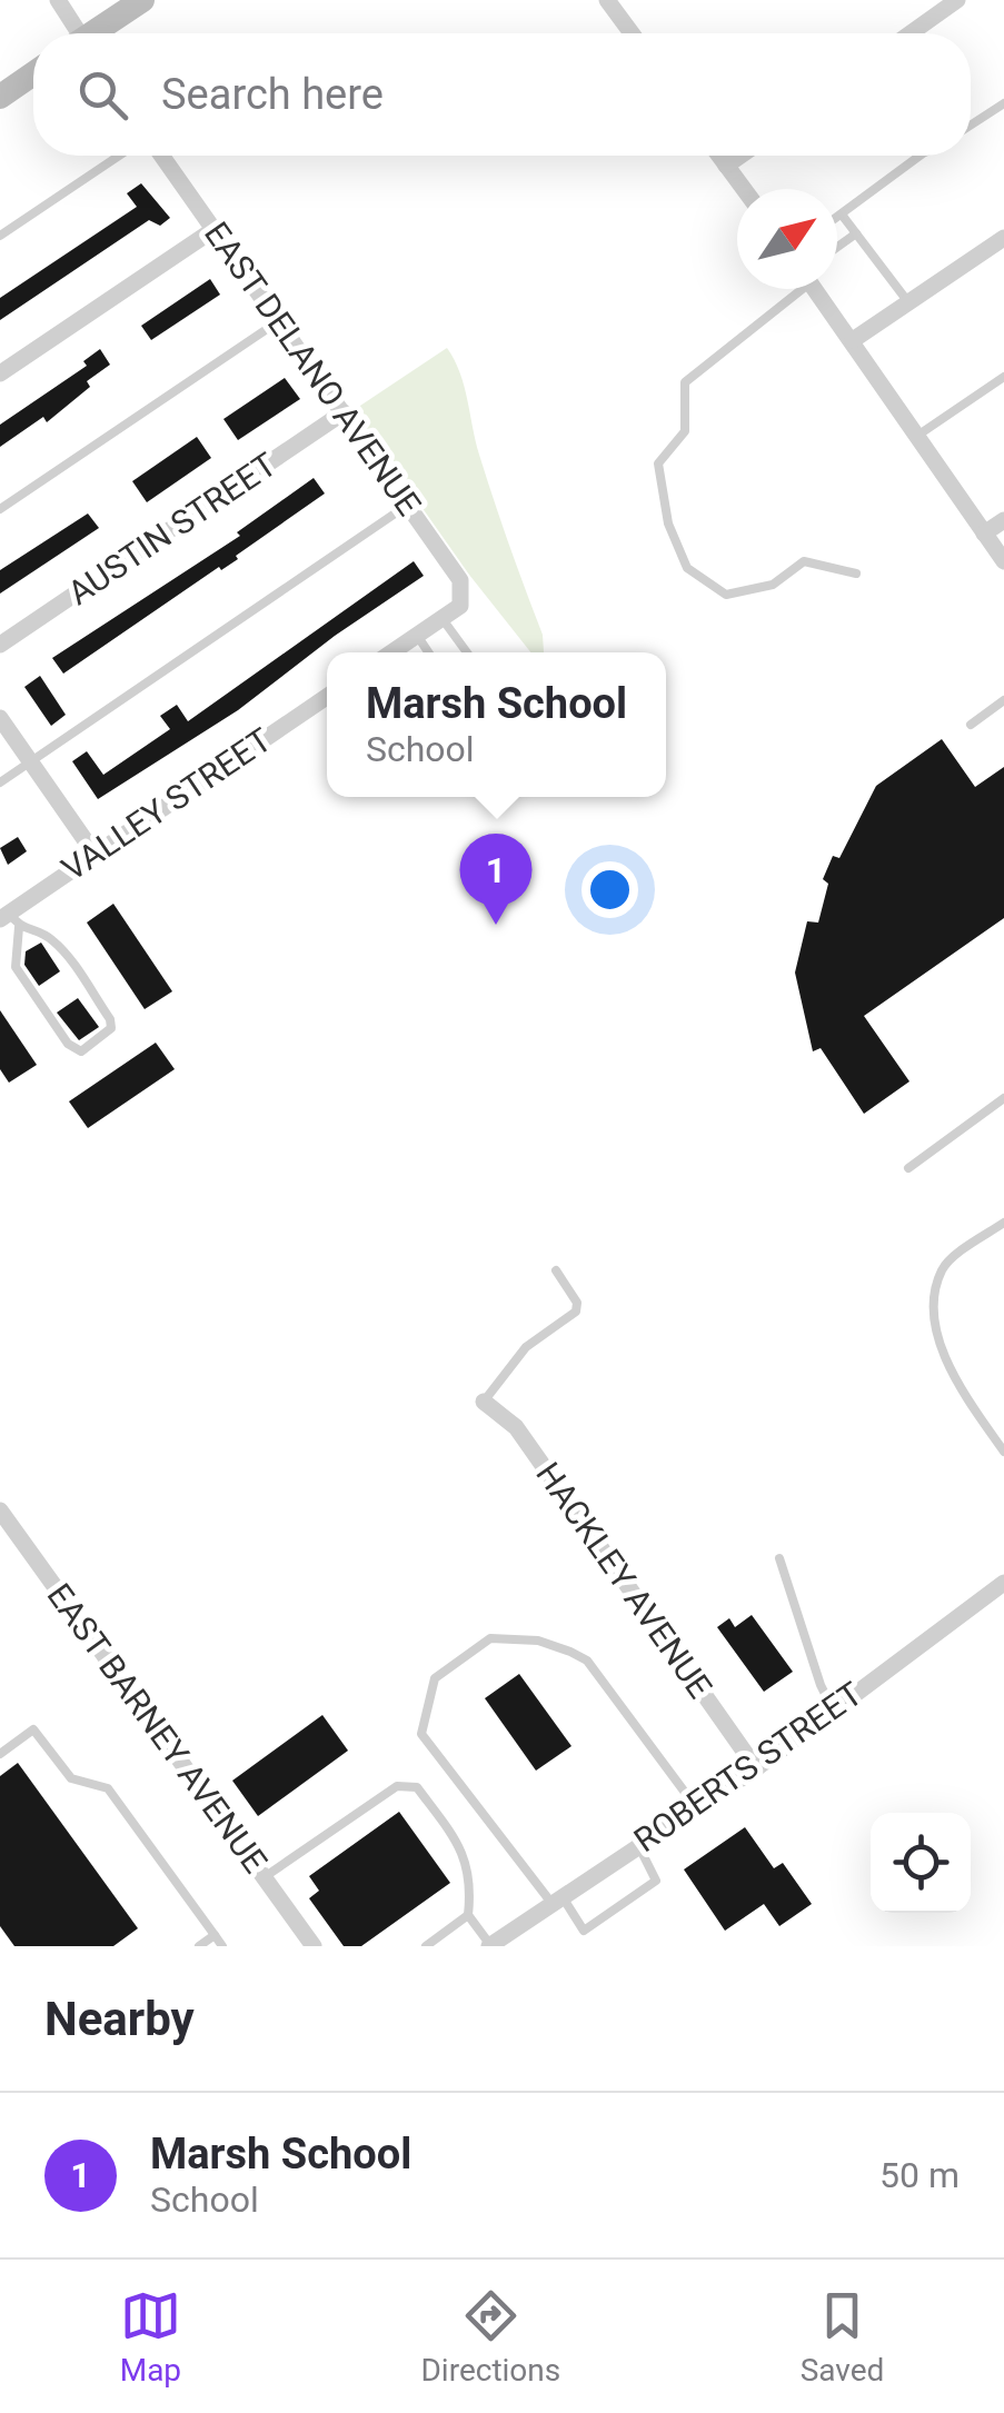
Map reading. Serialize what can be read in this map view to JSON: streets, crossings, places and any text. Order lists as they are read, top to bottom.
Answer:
{
  "streets": {
    "street": [
      "EAST DELANO AVENUE",
      "AUSTIN STREET",
      "VALLEY STREET",
      "HACKLEY AVENUE",
      "EAST BARNEY AVENUE",
      "ROBERTS STREET"
    ]
  },
  "crossings": [
    ["EAST DELANO AVENUE", "AUSTIN STREET"],
    ["HACKLEY AVENUE", "ROBERTS STREET"]
  ],
  "north": "top right",
  "page": {
    "search": "Search here",
    "popup": ["Marsh School", "School"],
    "pins": "1",
    "heading": "Nearby",
    "list": [
      {
        "mark": "1",
        "name": "Marsh School",
        "note": "School",
        "value": "50 m"
      }
    ],
    "nav": ["Map", "Directions", "Saved"]
  }
}
